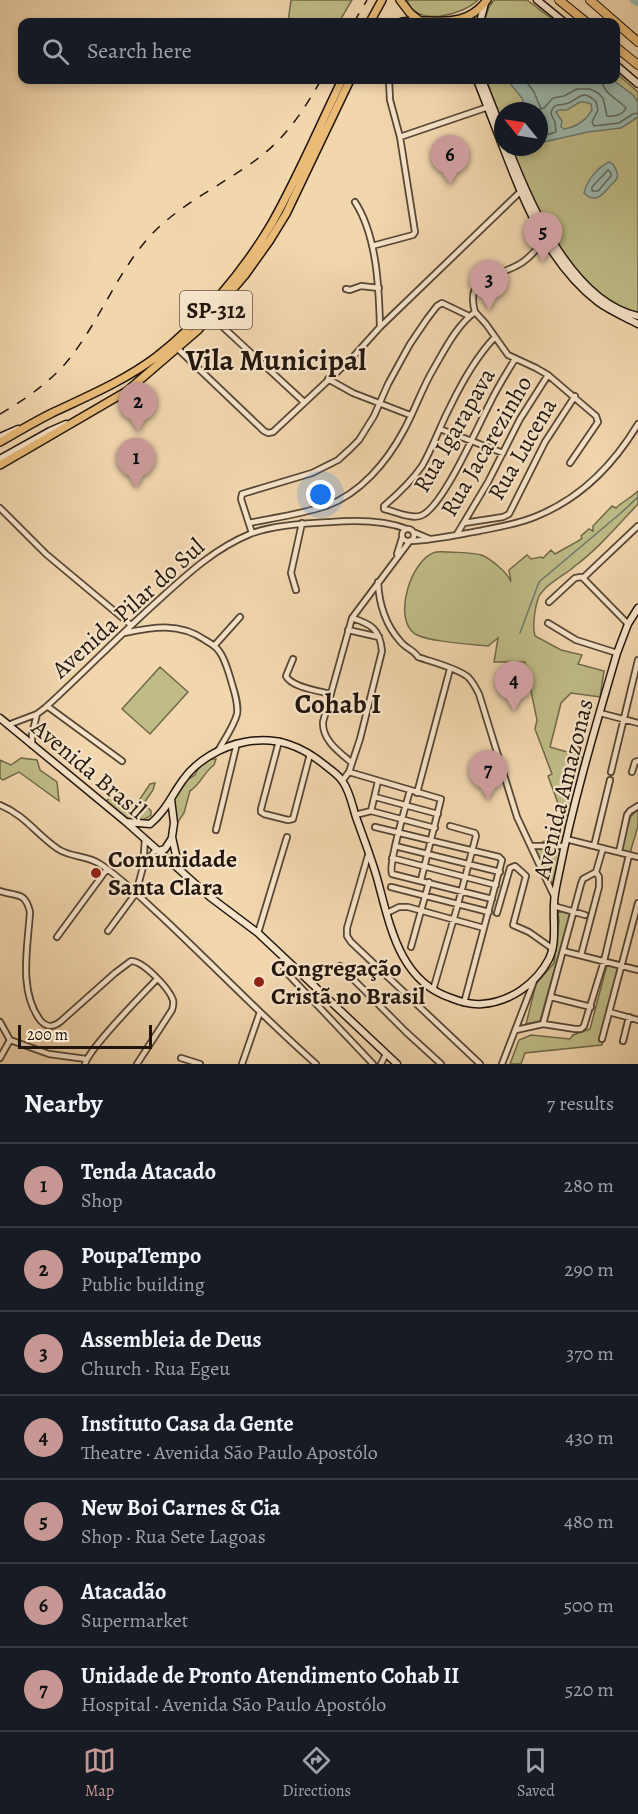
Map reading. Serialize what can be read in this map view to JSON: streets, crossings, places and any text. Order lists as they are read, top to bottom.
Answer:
{
  "streets": {
    "main road": ["SP-312", "Avenida Brasil", "Avenida Amazonas"],
    "street": [
      "Rua Igarapava",
      "Rua Jacarezinho",
      "Rua Lucena",
      "Avenida Pilar do Sul"
    ]
  },
  "crossings": [
    ["Rua Jacarezinho", "Rua Lucena"],
    ["Avenida Pilar do Sul", "Avenida Brasil"]
  ],
  "districts": ["Vila Municipal", "Cohab I"],
  "places": ["Comunidade Santa Clara", "Congregação Cristã no Brasil"],
  "scale_bar": "200 m",
  "north": "top left",
  "page": {
    "search": "Search here",
    "pins": [
      "6",
      "5",
      "3",
      "2",
      "1",
      "4",
      "7"
    ],
    "scale": "200 m",
    "heading": ["Nearby", "7 results"],
    "list": [
      {
        "mark": "1",
        "name": "Tenda Atacado",
        "note": "Shop",
        "value": "280 m"
      },
      {
        "mark": "2",
        "name": "PoupaTempo",
        "note": "Public building",
        "value": "290 m"
      },
      {
        "mark": "3",
        "name": "Assembleia de Deus",
        "note": "Church · Rua Egeu",
        "value": "370 m"
      },
      {
        "mark": "4",
        "name": "Instituto Casa da Gente",
        "note": "Theatre · Avenida São Paulo Apostólo",
        "value": "430 m"
      },
      {
        "mark": "5",
        "name": "New Boi Carnes & Cia",
        "note": "Shop · Rua Sete Lagoas",
        "value": "480 m"
      },
      {
        "mark": "6",
        "name": "Atacadão",
        "note": "Supermarket",
        "value": "500 m"
      },
      {
        "mark": "7",
        "name": "Unidade de Pronto Atendimento Cohab II",
        "note": "Hospital · Avenida São Paulo Apostólo",
        "value": "520 m"
      }
    ],
    "nav": ["Map", "Directions", "Saved"]
  }
}
